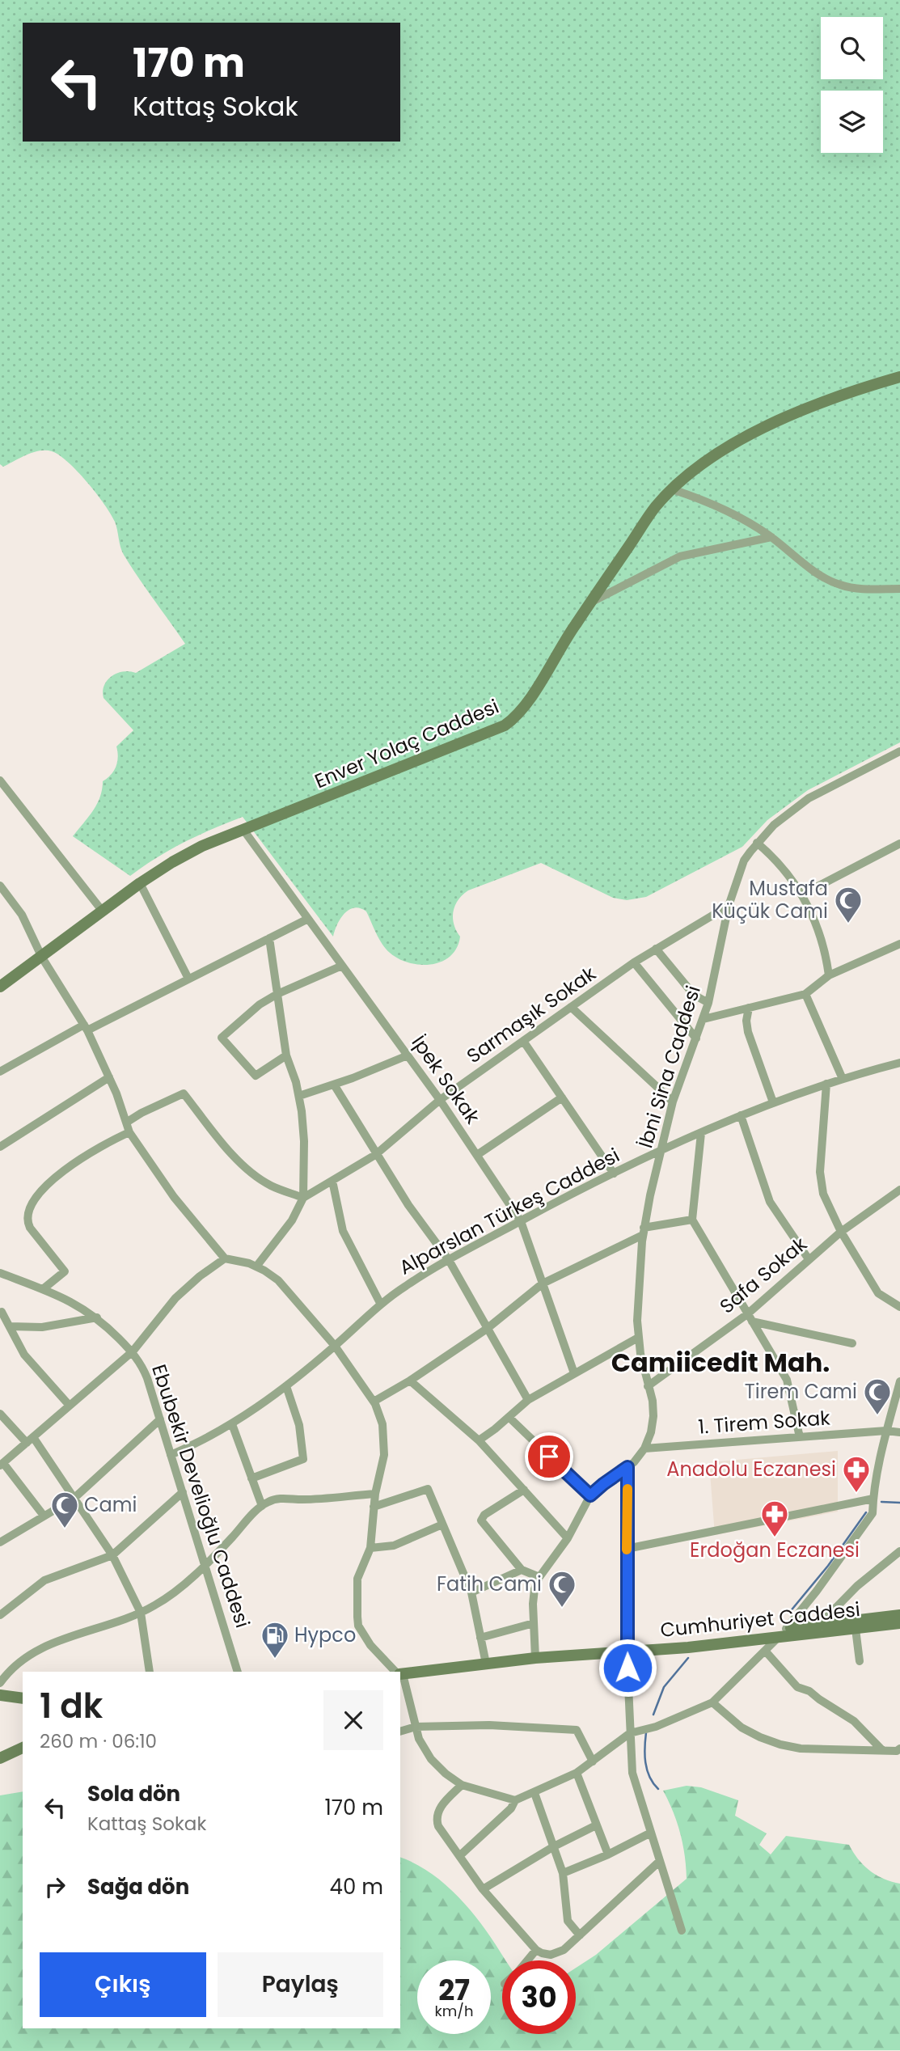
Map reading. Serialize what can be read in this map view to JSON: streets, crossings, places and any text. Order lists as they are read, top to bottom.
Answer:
{
  "streets": {
    "street": [
      "Enver Yolaç Caddesi",
      "Sarmaşık Sokak",
      "İbni Sina Caddesi",
      "İpek Sokak",
      "Alparslan Türkeş Caddesi",
      "Safa Sokak",
      "1. Tirem Sokak",
      "Ebubekir Develioğlu Caddesi",
      "Cumhuriyet Caddesi"
    ]
  },
  "crossings": [
    ["Enver Yolaç Caddesi", "İpek Sokak"],
    ["Sarmaşık Sokak", "İbni Sina Caddesi"],
    ["Sarmaşık Sokak", "İpek Sokak"],
    ["İbni Sina Caddesi", "Alparslan Türkeş Caddesi"],
    ["İbni Sina Caddesi", "Safa Sokak"],
    ["İbni Sina Caddesi", "1. Tirem Sokak"],
    ["İpek Sokak", "Alparslan Türkeş Caddesi"],
    ["Alparslan Türkeş Caddesi", "Ebubekir Develioğlu Caddesi"]
  ],
  "districts": ["Camiicedit Mah."],
  "places": {
    "mosque": [
      "Mustafa Küçük Cami",
      "Tirem Cami",
      "Cami",
      "Fatih Cami"
    ],
    "pharmacy": ["Anadolu Eczanesi", "Erdoğan Eczanesi"],
    "fuel station": ["Hypco"]
  },
  "page": {
    "turn": ["170 m", "Kattaş Sokak"],
    "heading": ["1 dk", "260 m · 06:10"],
    "list": [
      {
        "name": "Sola dön",
        "note": "Kattaş Sokak",
        "value": "170 m"
      },
      {
        "name": "Sağa dön",
        "value": "40 m"
      }
    ],
    "buttons": ["Çıkış", "Paylaş"],
    "speed": "27 km/h",
    "limit": "30"
  }
}
